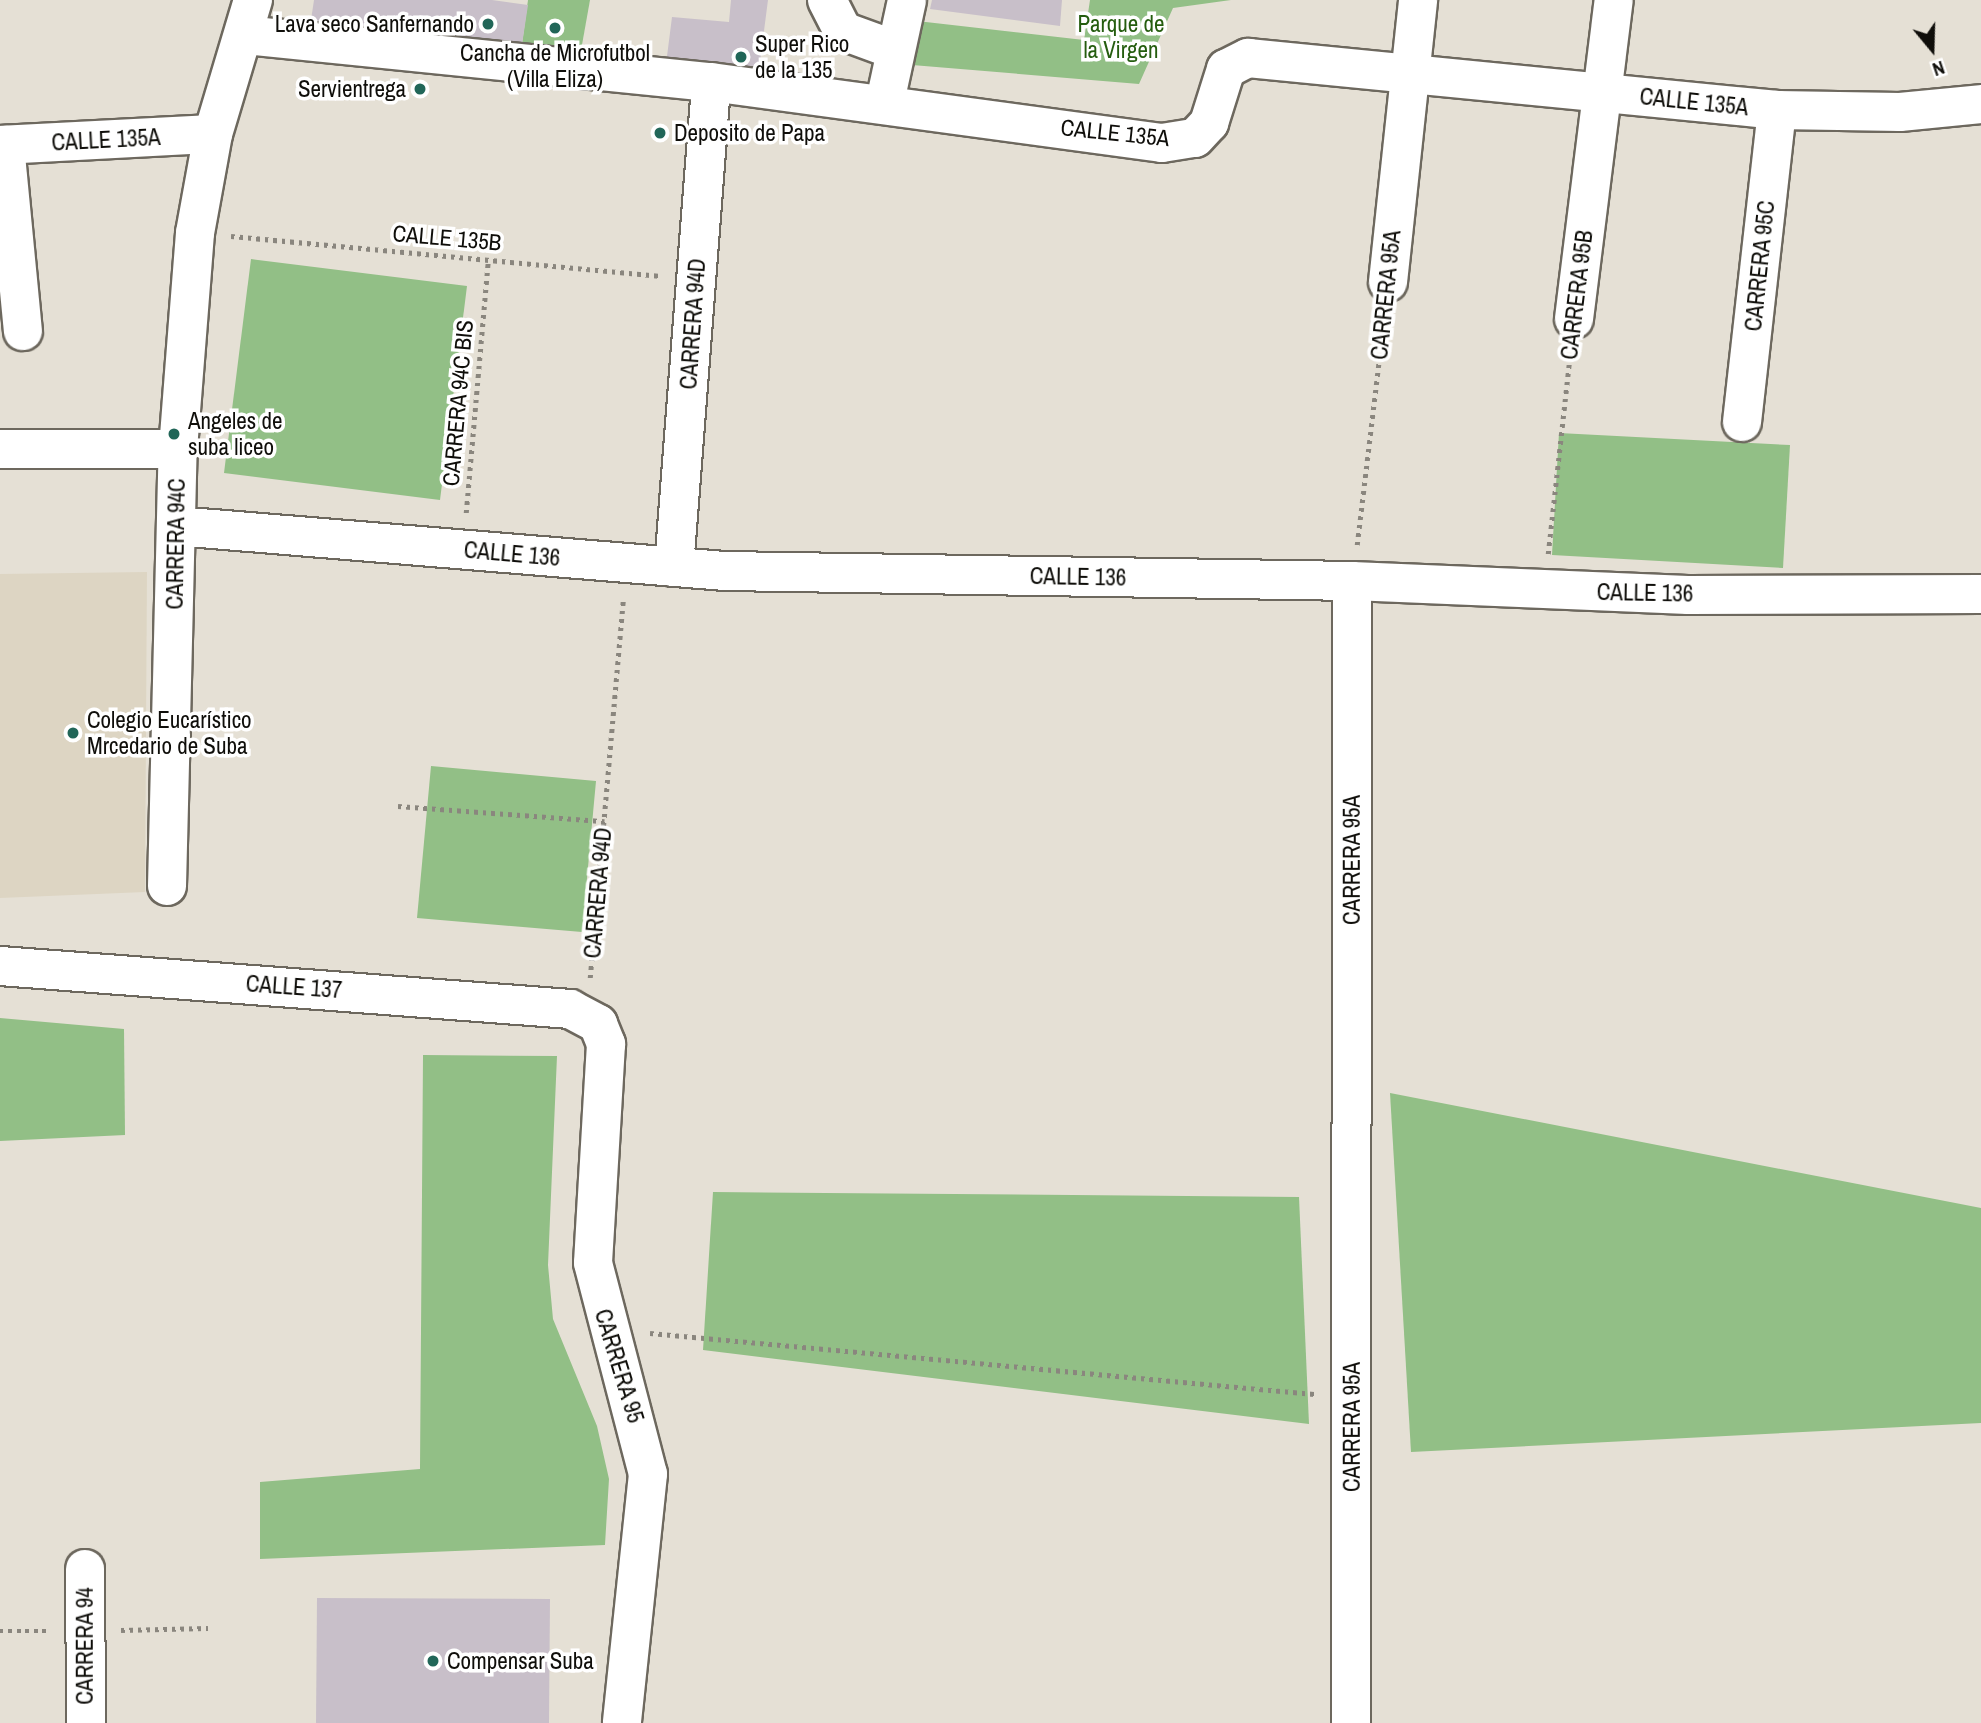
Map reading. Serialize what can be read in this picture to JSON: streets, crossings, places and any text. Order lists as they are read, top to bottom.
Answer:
{
  "streets": {
    "street": [
      "CALLE 135A",
      "CARRERA 95C",
      "CARRERA 95A",
      "CARRERA 95B",
      "CARRERA 94D",
      "CARRERA 94C",
      "CALLE 136",
      "CALLE 137",
      "CARRERA 95",
      "CARRERA 94"
    ],
    "path": ["CALLE 135B", "CARRERA 94C BIS"]
  },
  "crossings": [
    ["CALLE 135A", "CARRERA 95C"],
    ["CALLE 135A", "CARRERA 95A"],
    ["CALLE 135A", "CARRERA 95B"],
    ["CALLE 135A", "CARRERA 94D"],
    ["CALLE 135A", "CARRERA 94C"],
    ["CALLE 135B", "CARRERA 94D"],
    ["CALLE 135B", "CARRERA 94C BIS"],
    ["CALLE 135B", "CARRERA 94C"],
    ["CARRERA 95A", "CALLE 136"],
    ["CARRERA 95B", "CALLE 136"],
    ["CARRERA 94D", "CALLE 136"],
    ["CARRERA 94D", "CALLE 137"],
    ["CARRERA 94D", "CARRERA 95"],
    ["CARRERA 94C BIS", "CALLE 136"],
    ["CARRERA 94C", "CALLE 136"],
    ["CALLE 137", "CARRERA 95"]
  ],
  "parks": ["Parque de la Virgen"],
  "places": [
    "Lava seco Sanfernando",
    "Cancha de Microfutbol (Villa Eliza)",
    "Super Rico de la 135",
    "Servientrega",
    "Deposito de Papa",
    "Angeles de suba liceo",
    "Colegio Eucarístico Mrcedario de Suba",
    "Compensar Suba"
  ],
  "north": "bottom"
}
